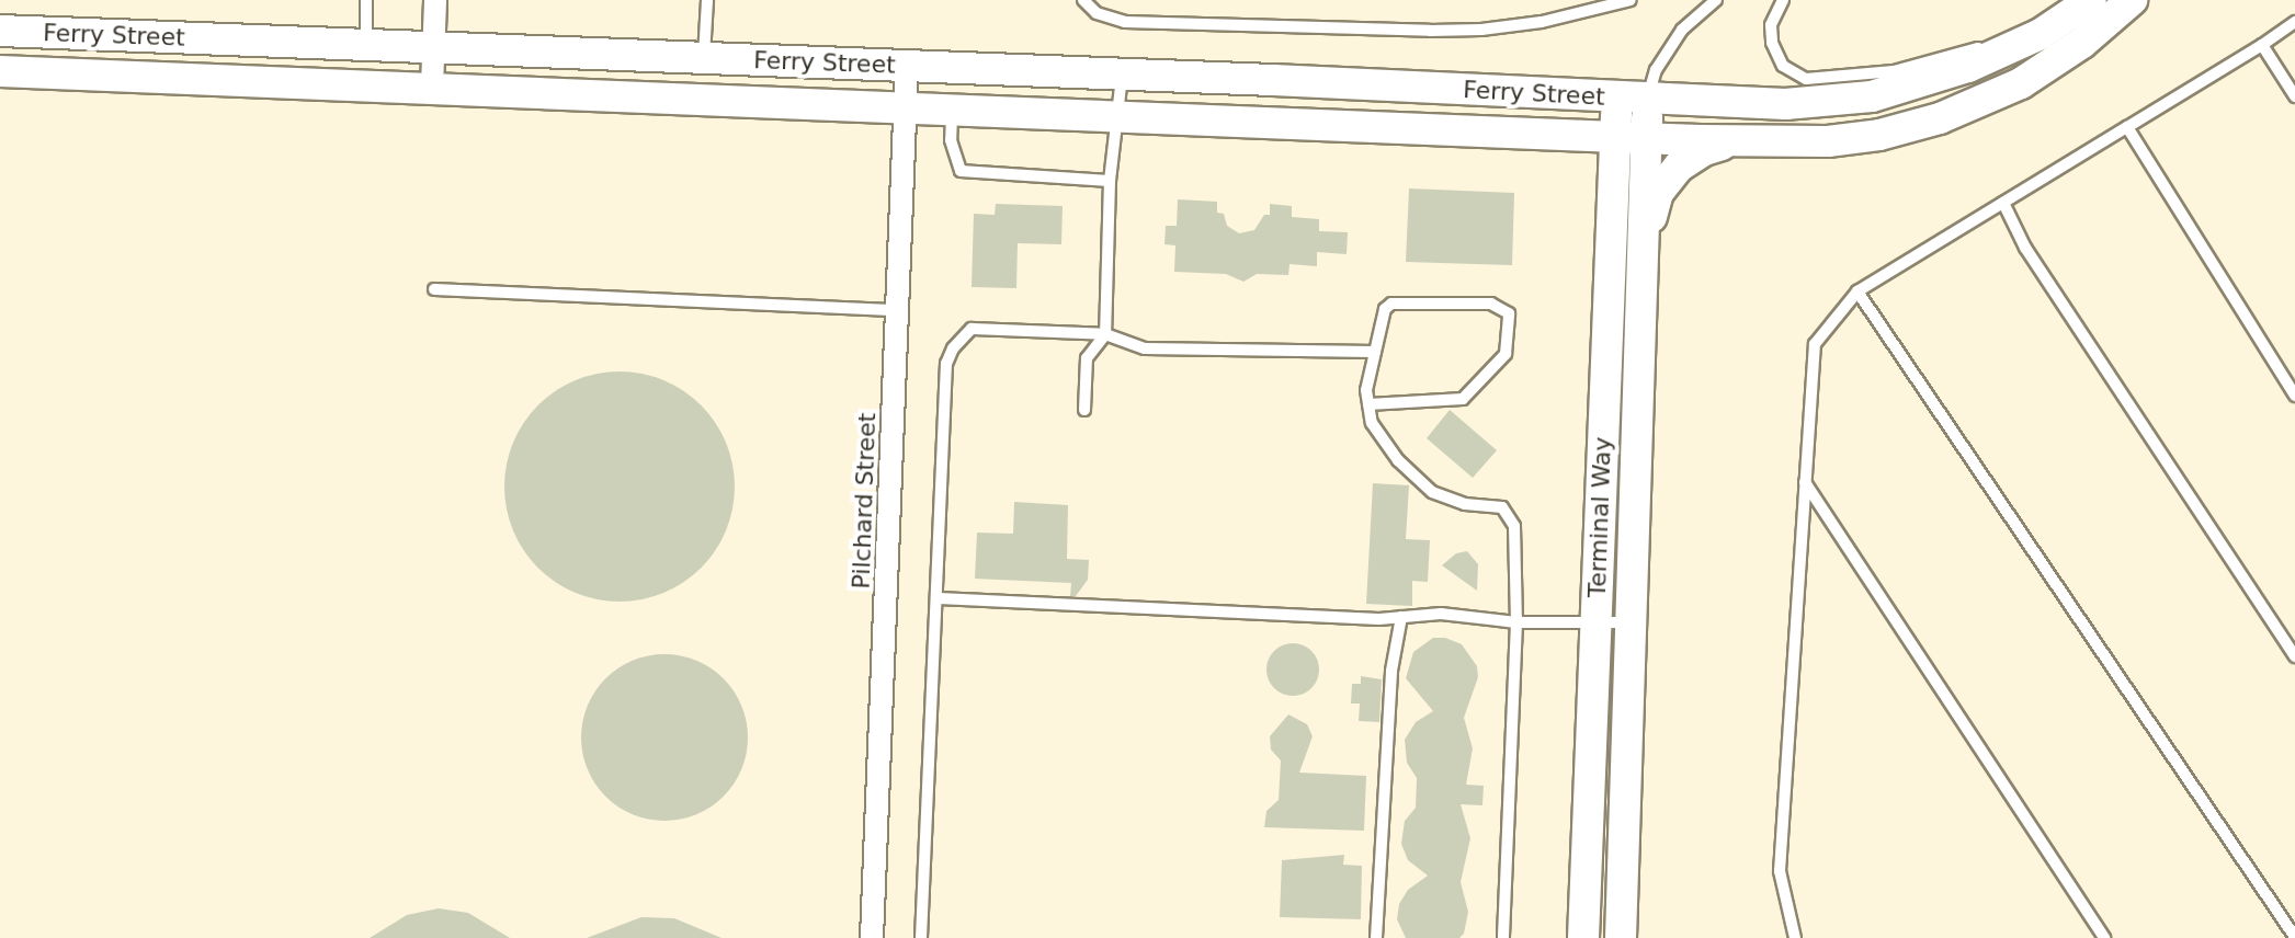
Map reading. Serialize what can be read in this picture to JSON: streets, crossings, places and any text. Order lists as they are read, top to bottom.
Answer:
{
  "streets": {
    "main road": ["Ferry Street", "Terminal Way"],
    "street": ["Pilchard Street"]
  },
  "crossings": [
    ["Ferry Street", "Pilchard Street"],
    ["Ferry Street", "Terminal Way"]
  ]
}
